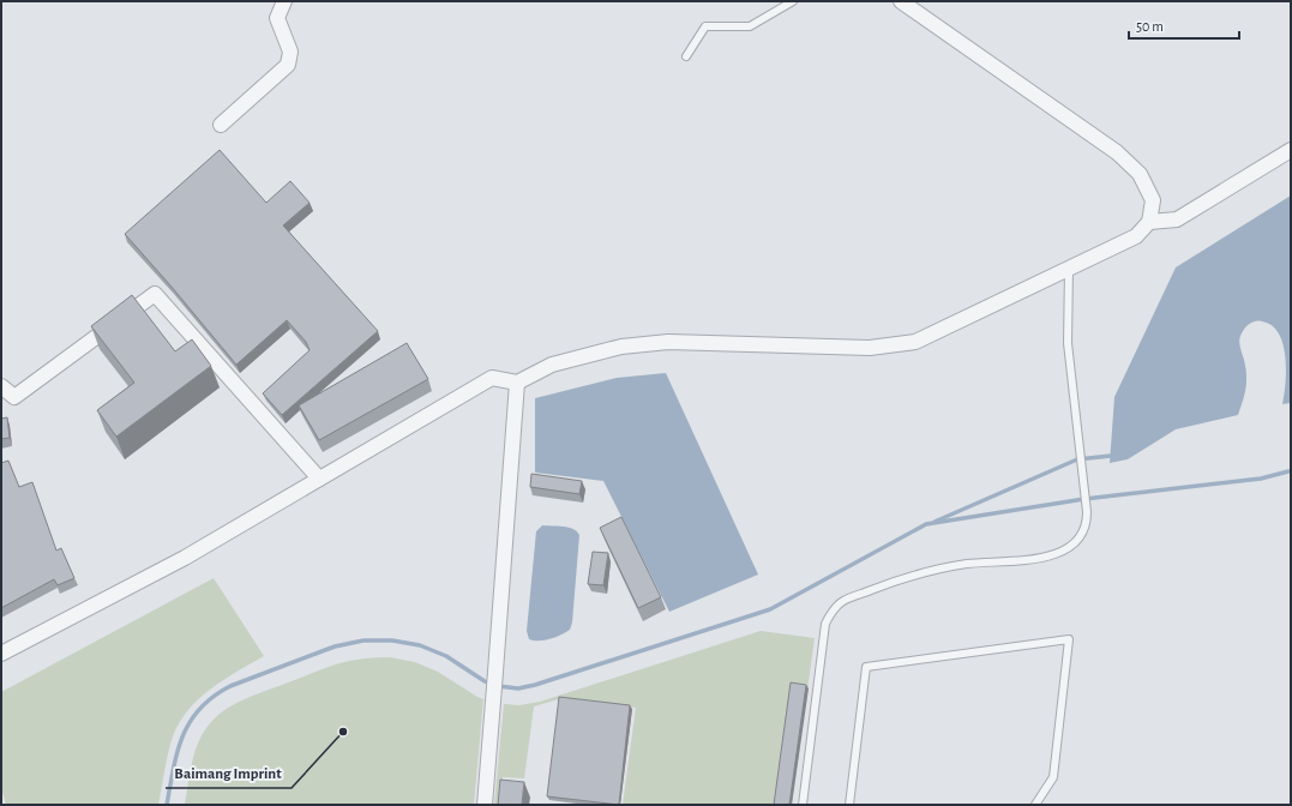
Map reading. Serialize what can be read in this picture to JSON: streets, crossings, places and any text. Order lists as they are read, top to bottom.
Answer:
{
  "places": ["Baimang Imprint"],
  "scale_bar": "50 m"
}
